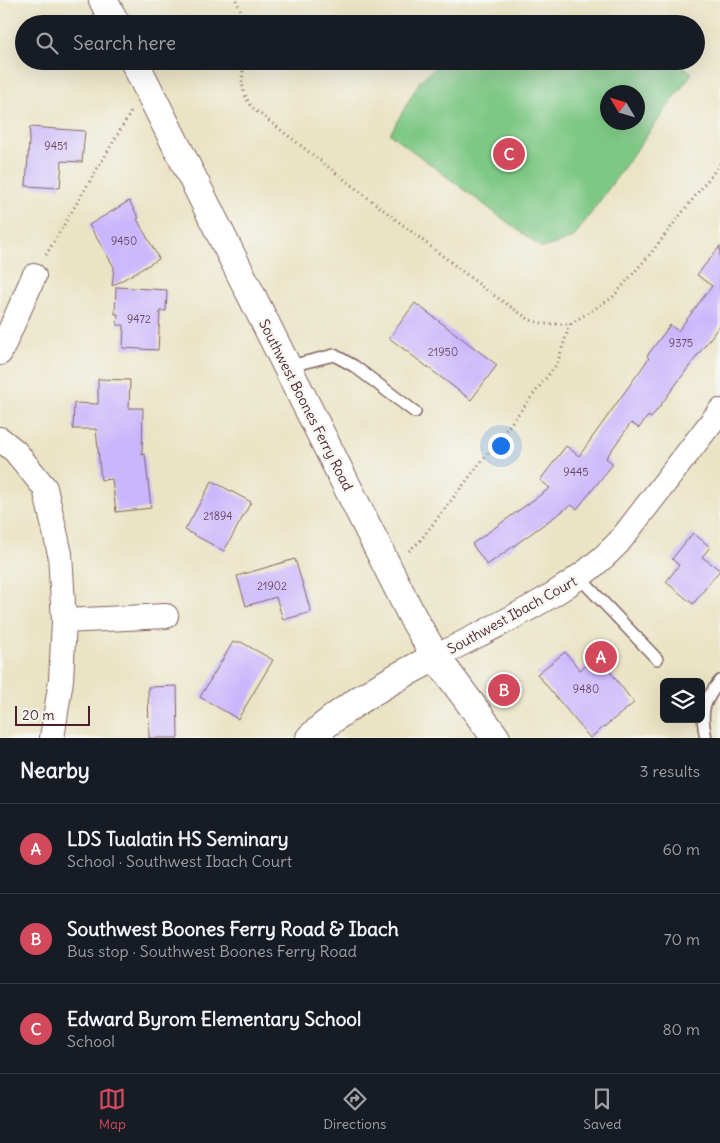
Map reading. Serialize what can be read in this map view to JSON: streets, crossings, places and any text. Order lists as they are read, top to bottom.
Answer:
{
  "streets": {
    "main road": ["Southwest Boones Ferry Road"],
    "street": ["Southwest Ibach Court"]
  },
  "crossings": [
    ["Southwest Boones Ferry Road", "Southwest Ibach Court"]
  ],
  "house_numbers": [
    "9451",
    "9450",
    "9472",
    "9375",
    "21950",
    "9445",
    "21894",
    "21902",
    "9480"
  ],
  "scale_bar": "20 m",
  "north": "top left",
  "page": {
    "search": "Search here",
    "pins": ["C", "A", "B"],
    "scale": "20 m",
    "heading": ["Nearby", "3 results"],
    "list": [
      {
        "mark": "A",
        "name": "LDS Tualatin HS Seminary",
        "note": "School · Southwest Ibach Court",
        "value": "60 m"
      },
      {
        "mark": "B",
        "name": "Southwest Boones Ferry Road & Ibach",
        "note": "Bus stop · Southwest Boones Ferry Road",
        "value": "70 m"
      },
      {
        "mark": "C",
        "name": "Edward Byrom Elementary School",
        "note": "School",
        "value": "80 m"
      }
    ],
    "nav": ["Map", "Directions", "Saved"]
  }
}
